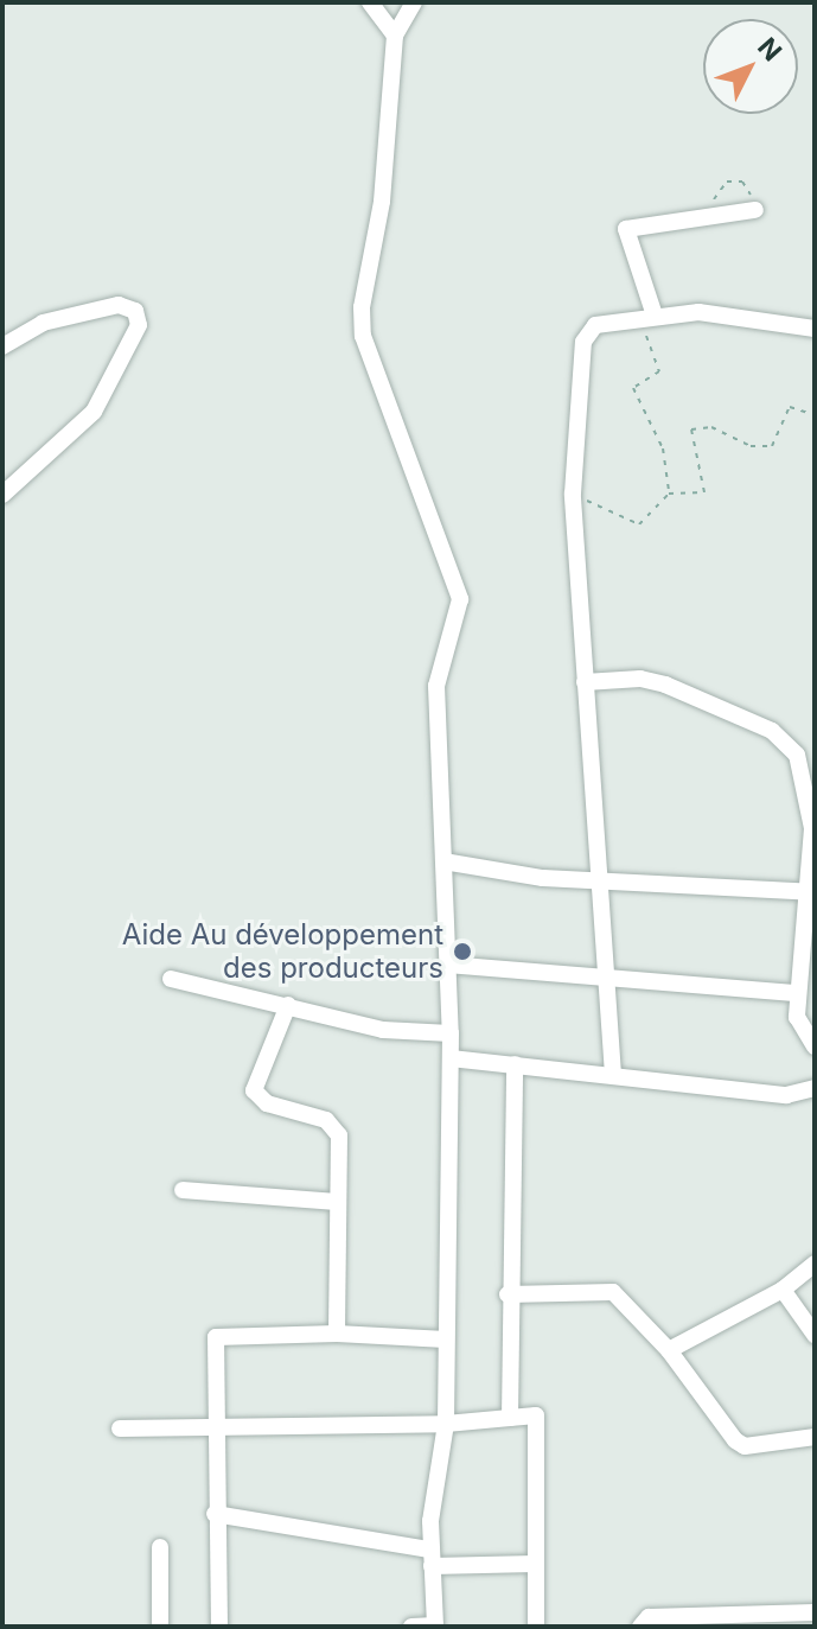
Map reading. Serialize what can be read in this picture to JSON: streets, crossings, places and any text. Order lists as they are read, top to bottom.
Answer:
{
  "places": ["Aide Au développement des producteurs"],
  "north": "top right"
}
